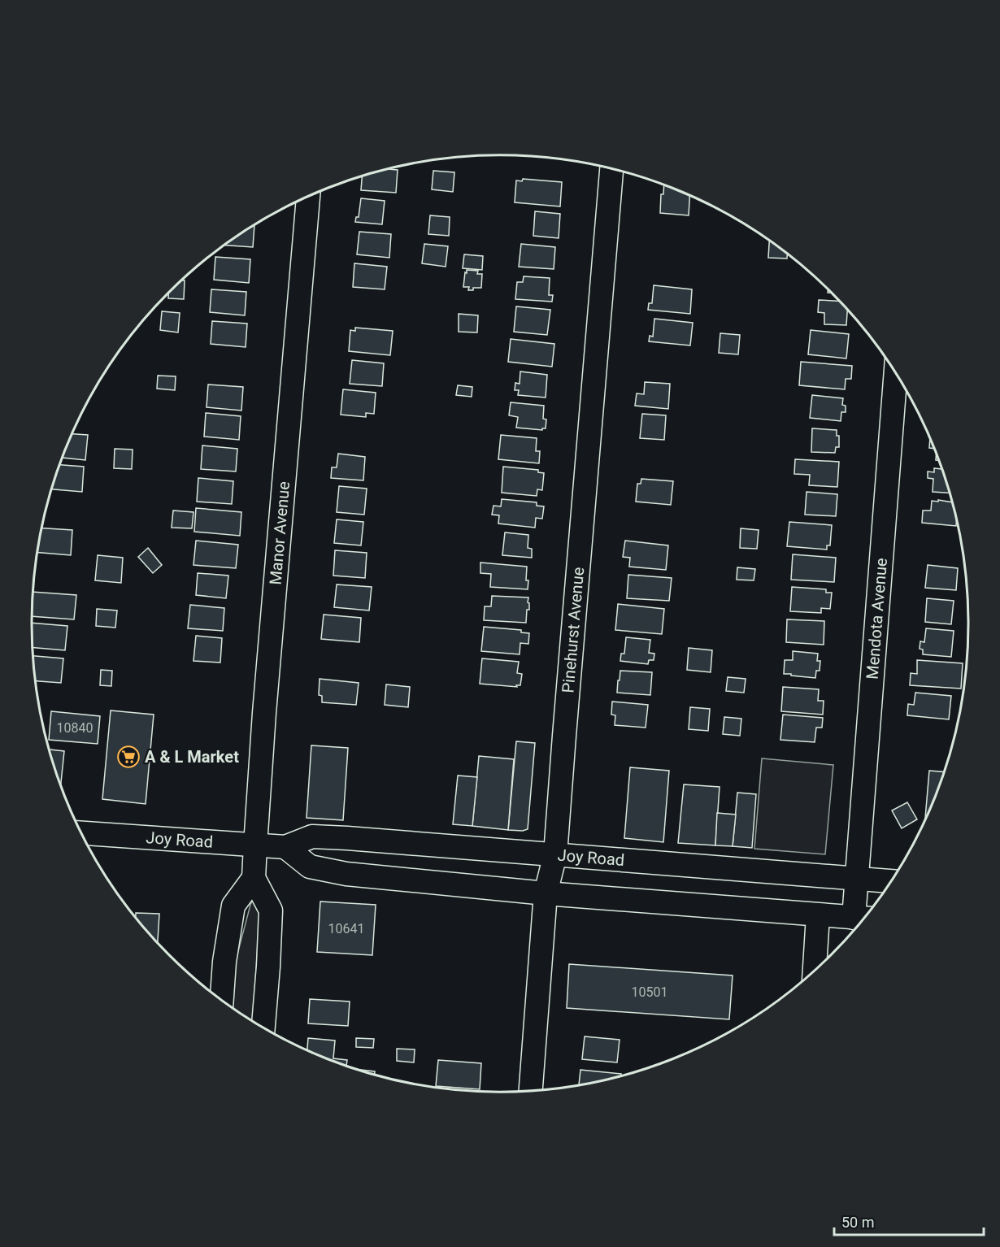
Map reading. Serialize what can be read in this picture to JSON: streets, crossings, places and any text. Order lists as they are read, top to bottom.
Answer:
{
  "streets": {
    "street": [
      "Manor Avenue",
      "Mendota Avenue",
      "Pinehurst Avenue",
      "Joy Road"
    ]
  },
  "crossings": [
    ["Manor Avenue", "Joy Road"],
    ["Mendota Avenue", "Joy Road"],
    ["Pinehurst Avenue", "Joy Road"]
  ],
  "places": {
    "supermarket": ["A & L Market"]
  },
  "house_numbers": ["10840", "10641", "10501"],
  "scale_bar": "50 m"
}
